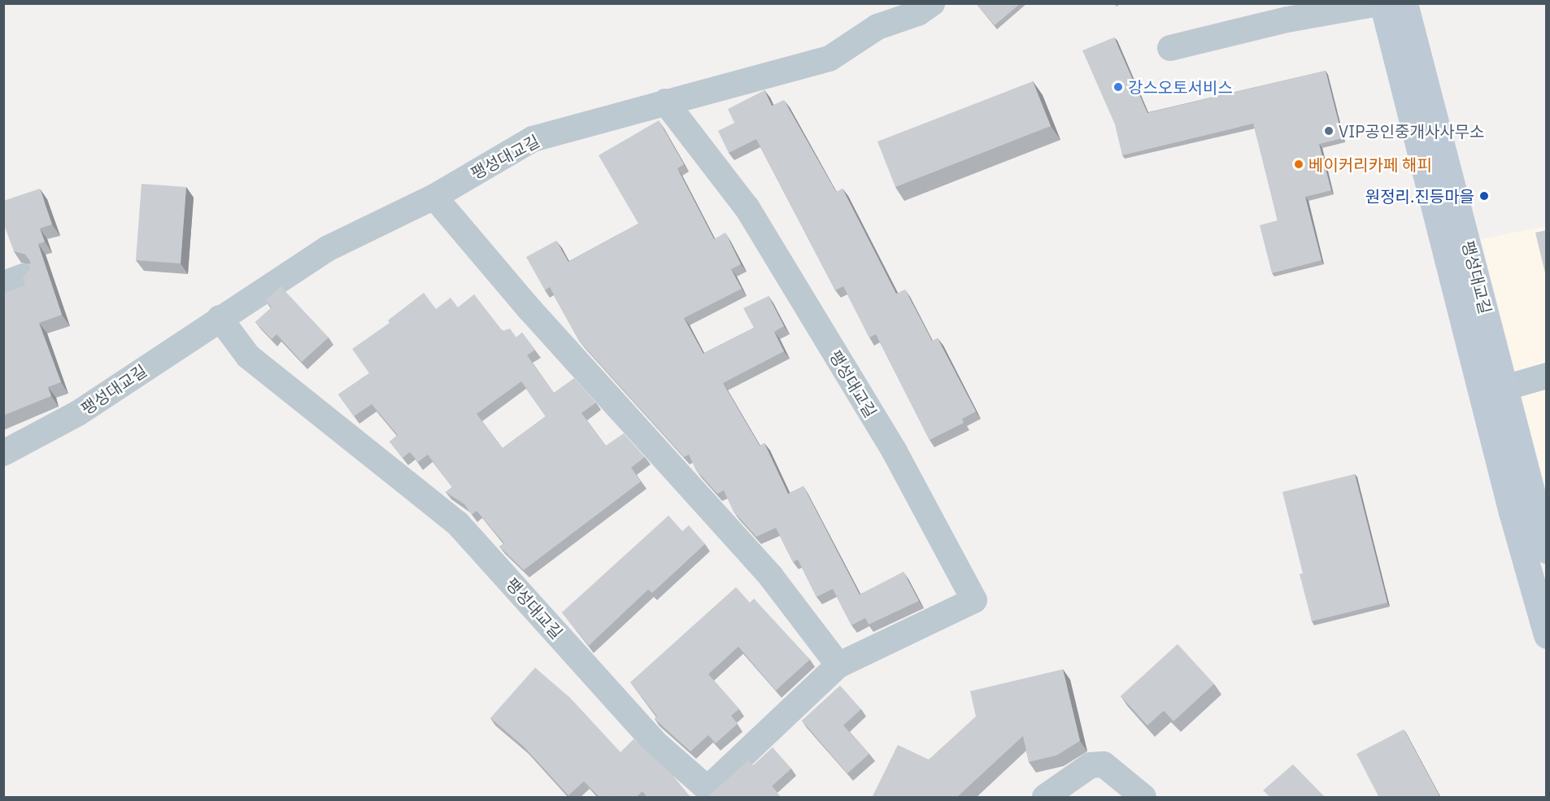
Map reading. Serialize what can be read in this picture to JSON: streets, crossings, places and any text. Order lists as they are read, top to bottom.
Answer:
{
  "streets": {
    "main road": ["팽성대교길"]
  },
  "places": [
    "강스오토서비스",
    "VIP공인중개사사무소",
    "베이커리카페 해피",
    "원정리.진등마을"
  ]
}
